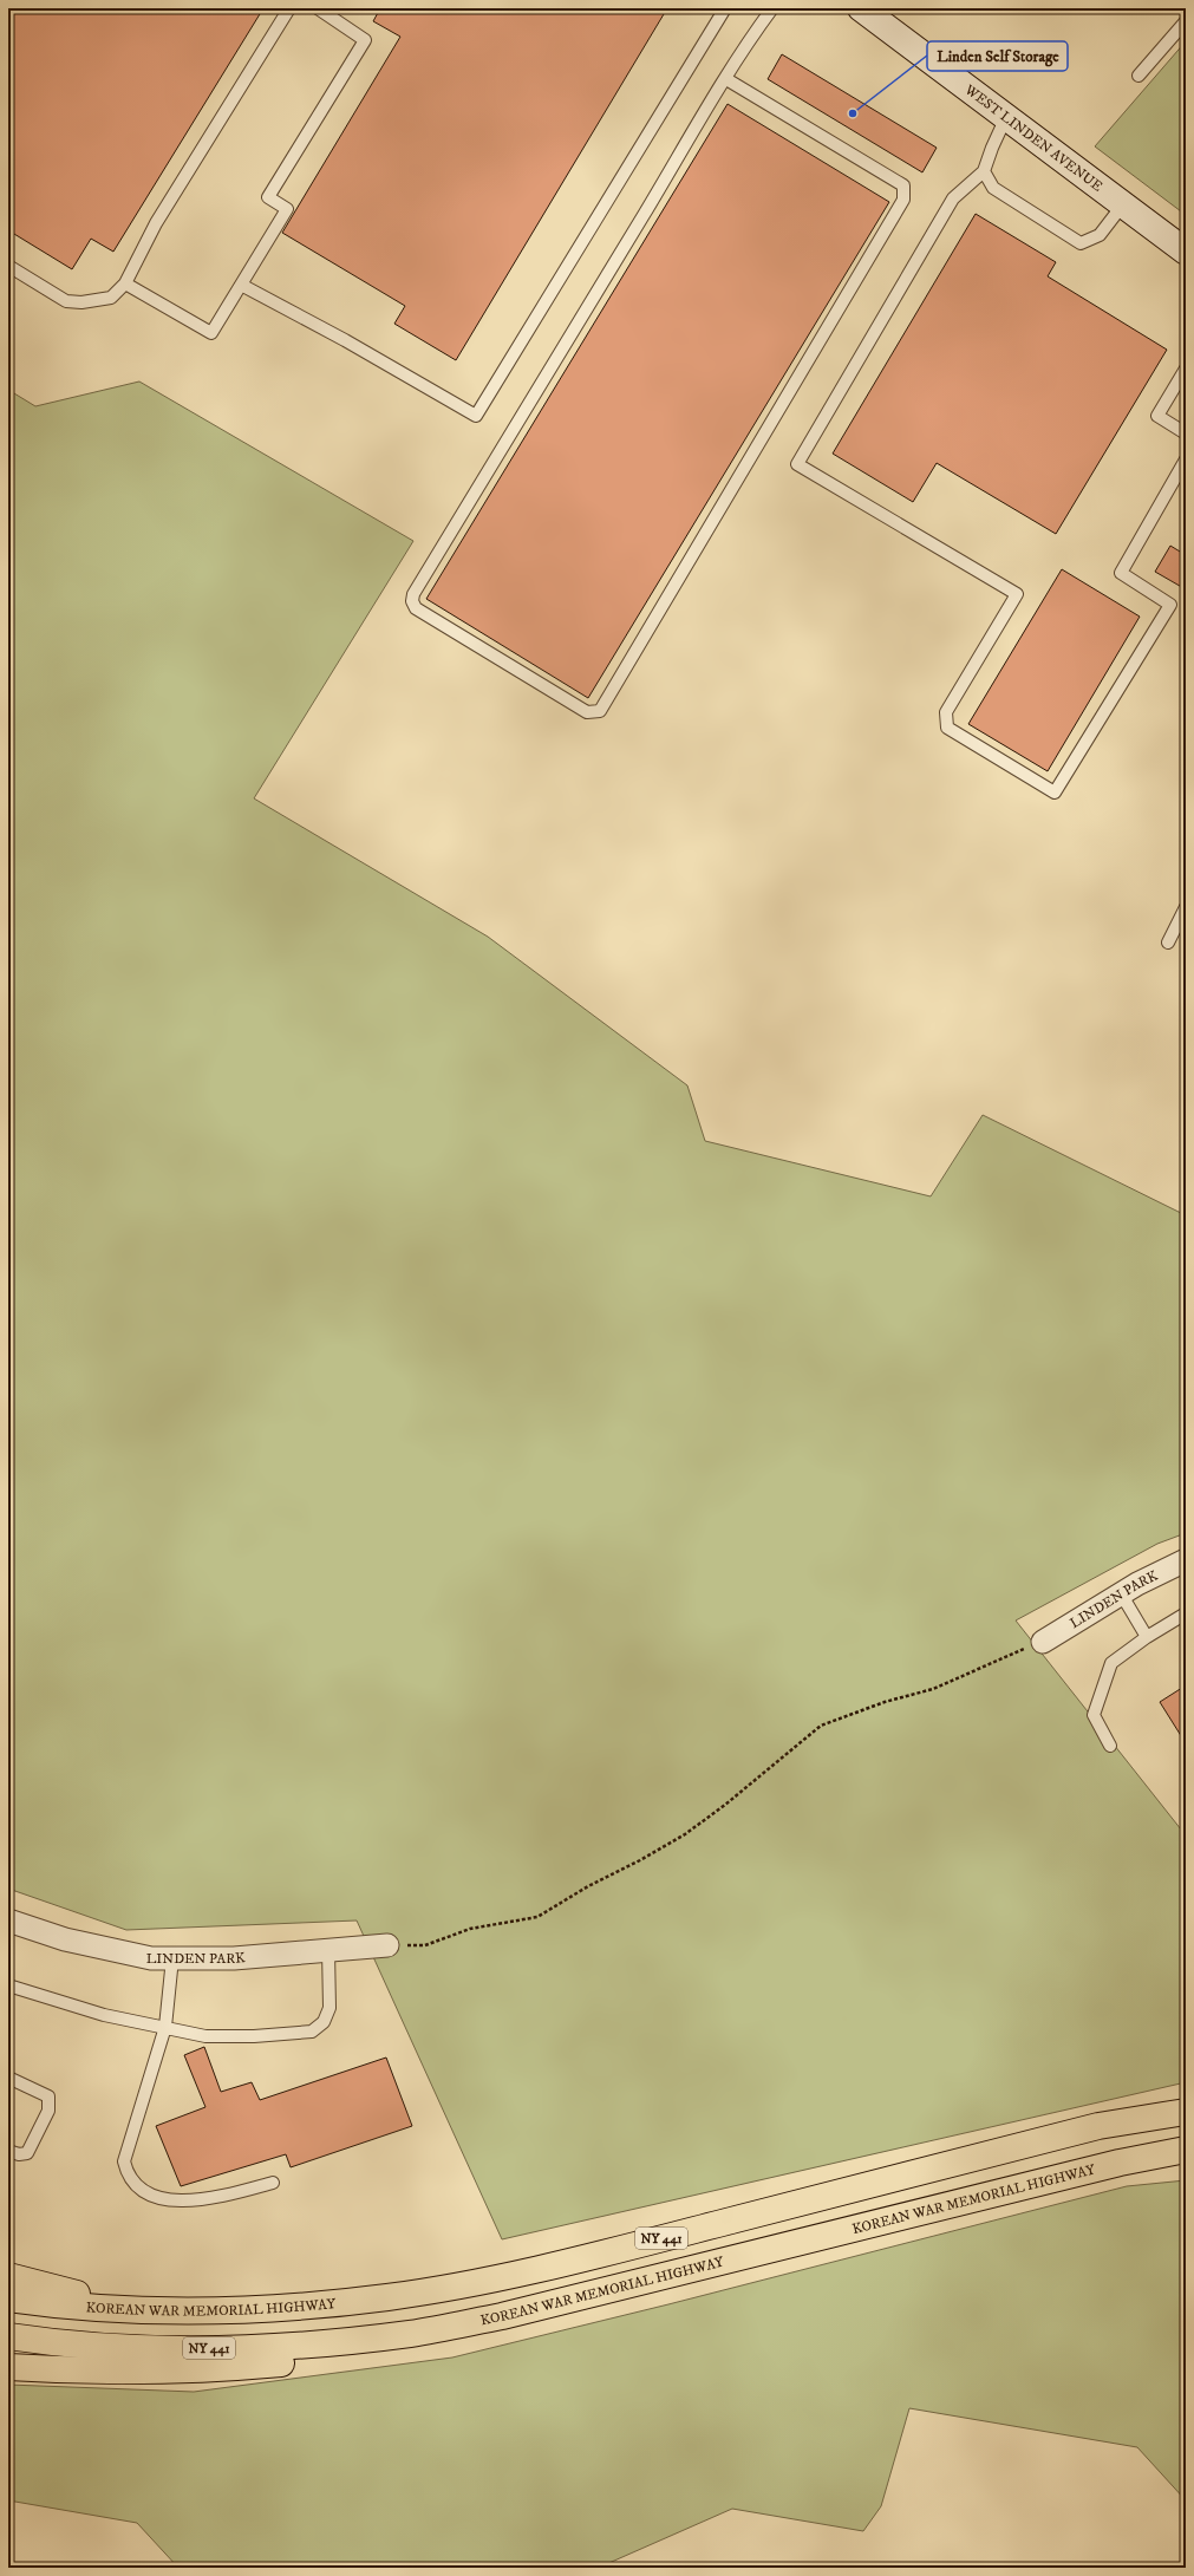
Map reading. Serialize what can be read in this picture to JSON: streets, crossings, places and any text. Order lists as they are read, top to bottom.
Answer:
{
  "streets": {
    "main road": ["WEST LINDEN AVENUE", "KOREAN WAR MEMORIAL HIGHWAY", "NY 441"],
    "street": ["LINDEN PARK"]
  },
  "places": ["Linden Self Storage"]
}
